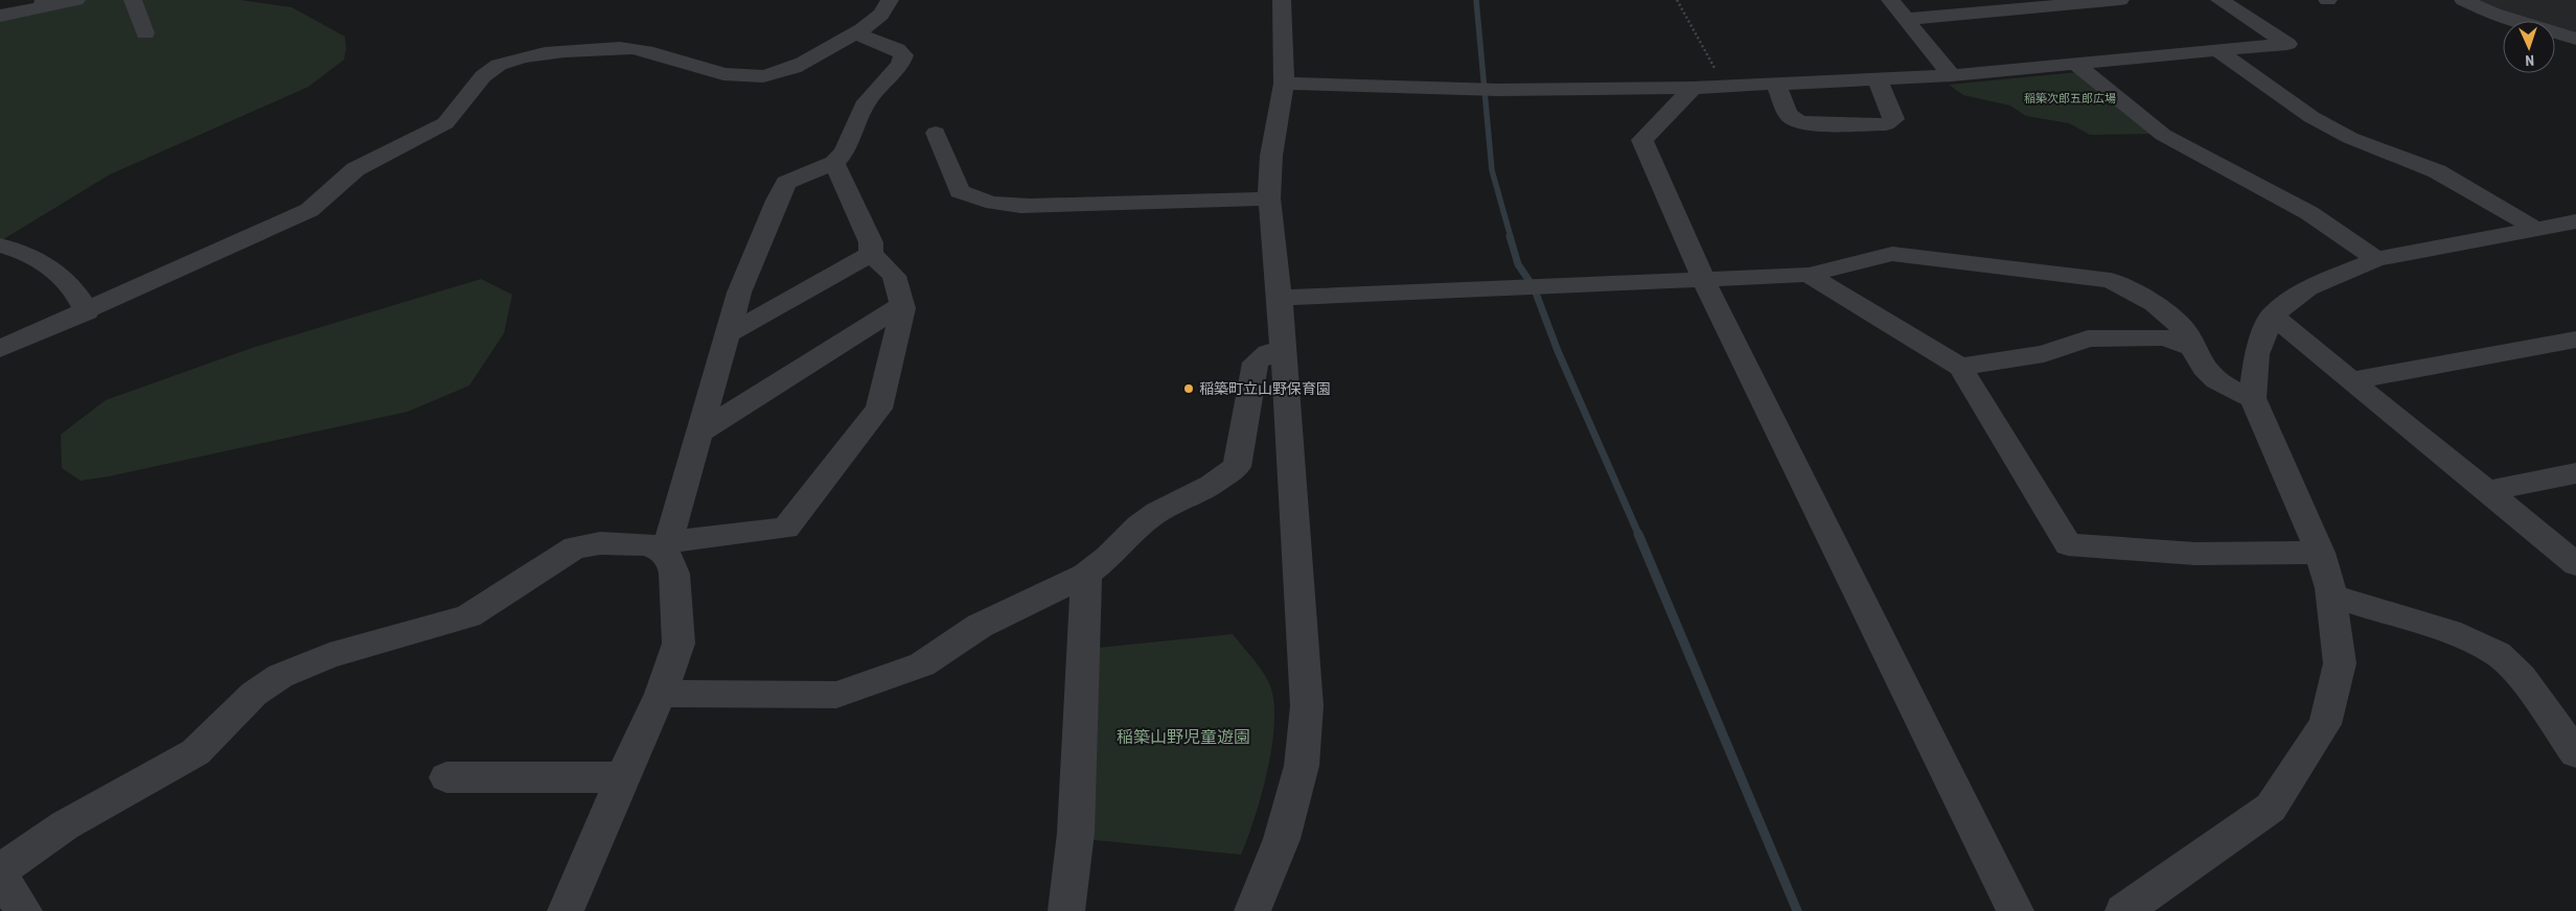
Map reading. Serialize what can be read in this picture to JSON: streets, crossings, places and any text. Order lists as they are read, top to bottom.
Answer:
{
  "parks": ["稲築次郎五郎広場", "稲築山野児童遊園"],
  "places": ["稲築町立山野保育園"],
  "north": "bottom"
}
